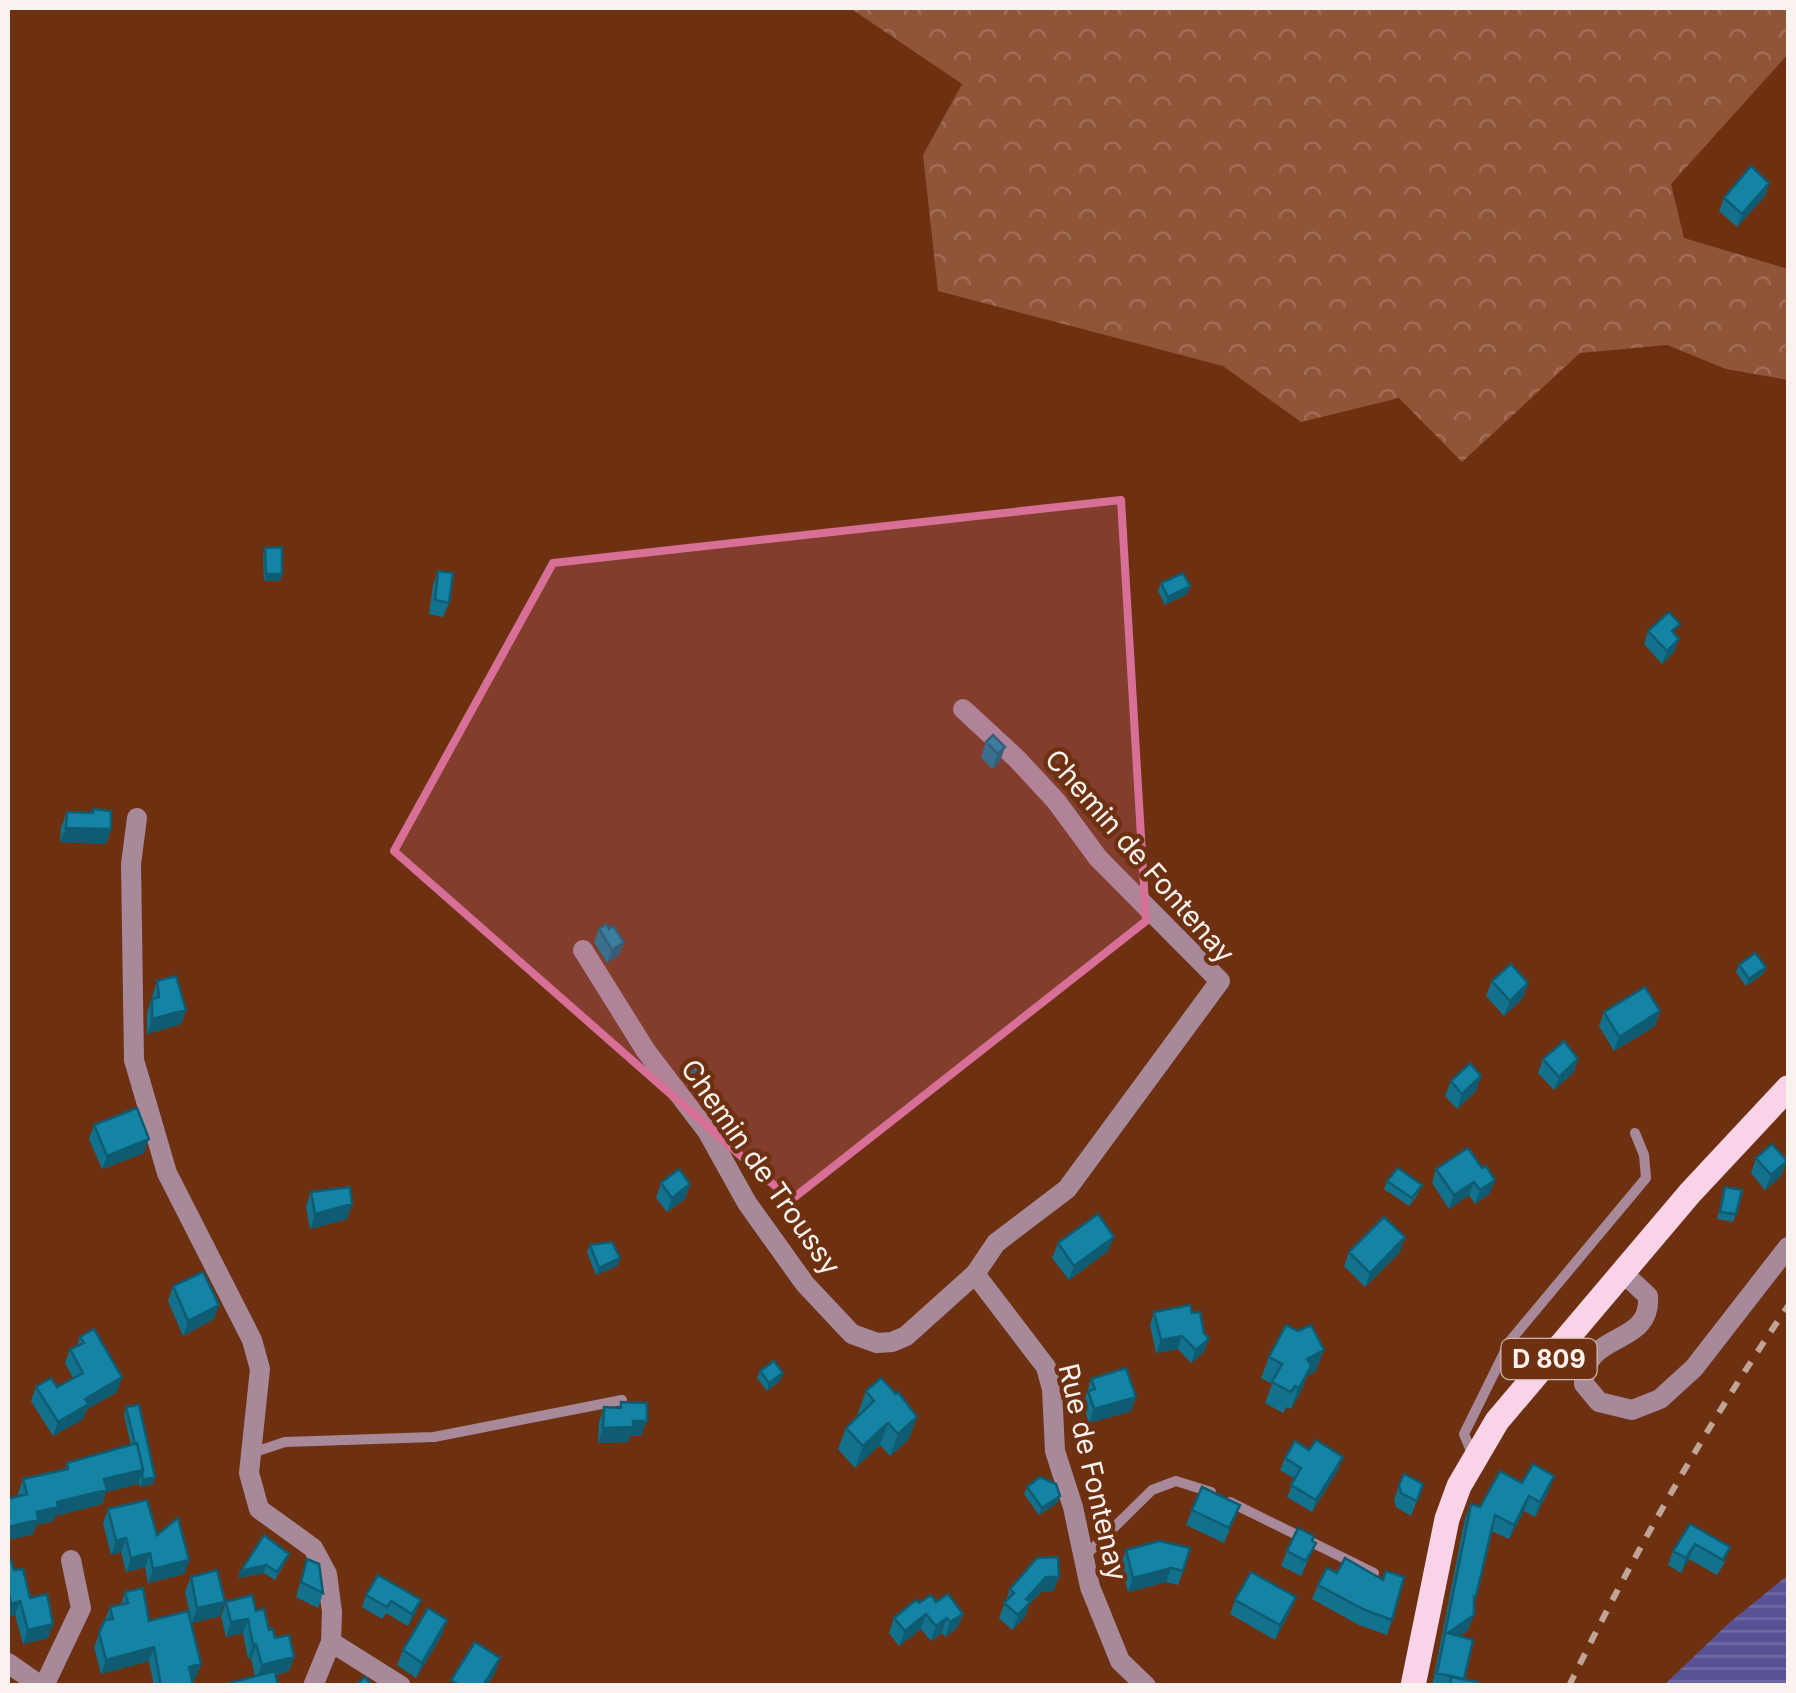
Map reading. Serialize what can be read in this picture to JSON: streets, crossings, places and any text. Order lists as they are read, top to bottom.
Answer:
{
  "streets": {
    "main road": ["D 809"],
    "street": ["Chemin de Fontenay", "Chemin de Troussy", "Rue de Fontenay"]
  },
  "crossings": [
    ["Chemin de Fontenay", "Chemin de Troussy"],
    ["Chemin de Fontenay", "Rue de Fontenay"],
    ["Chemin de Troussy", "Rue de Fontenay"]
  ]
}
